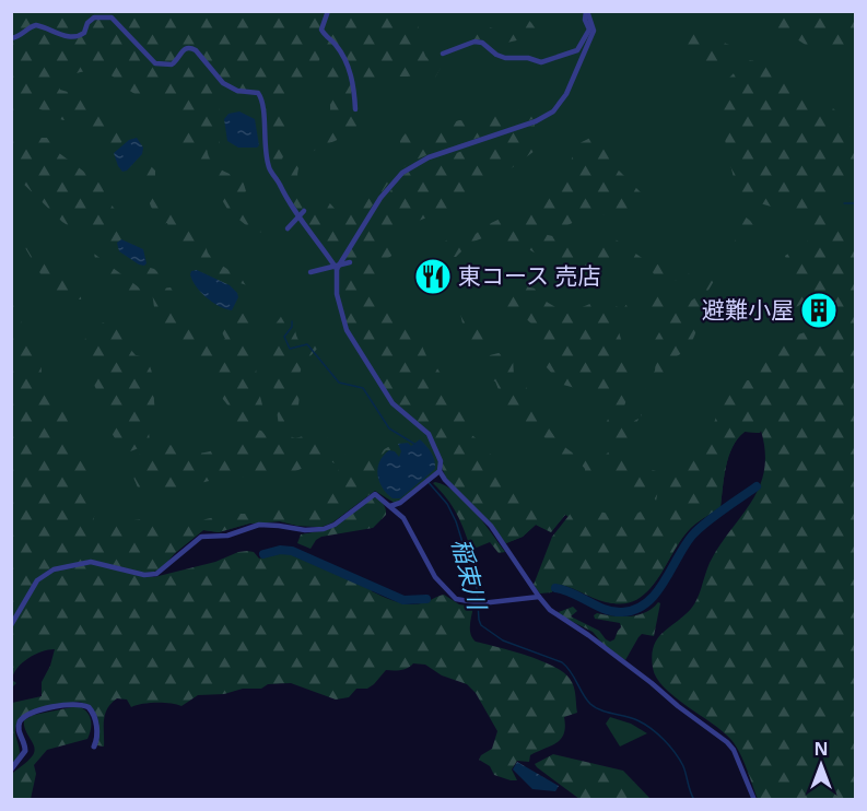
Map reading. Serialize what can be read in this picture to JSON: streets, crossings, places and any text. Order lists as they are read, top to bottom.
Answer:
{
  "water": ["稲束川"],
  "places": {
    "restaurant": ["東コース 売店"],
    "building": ["避難小屋"]
  },
  "north": "top"
}
